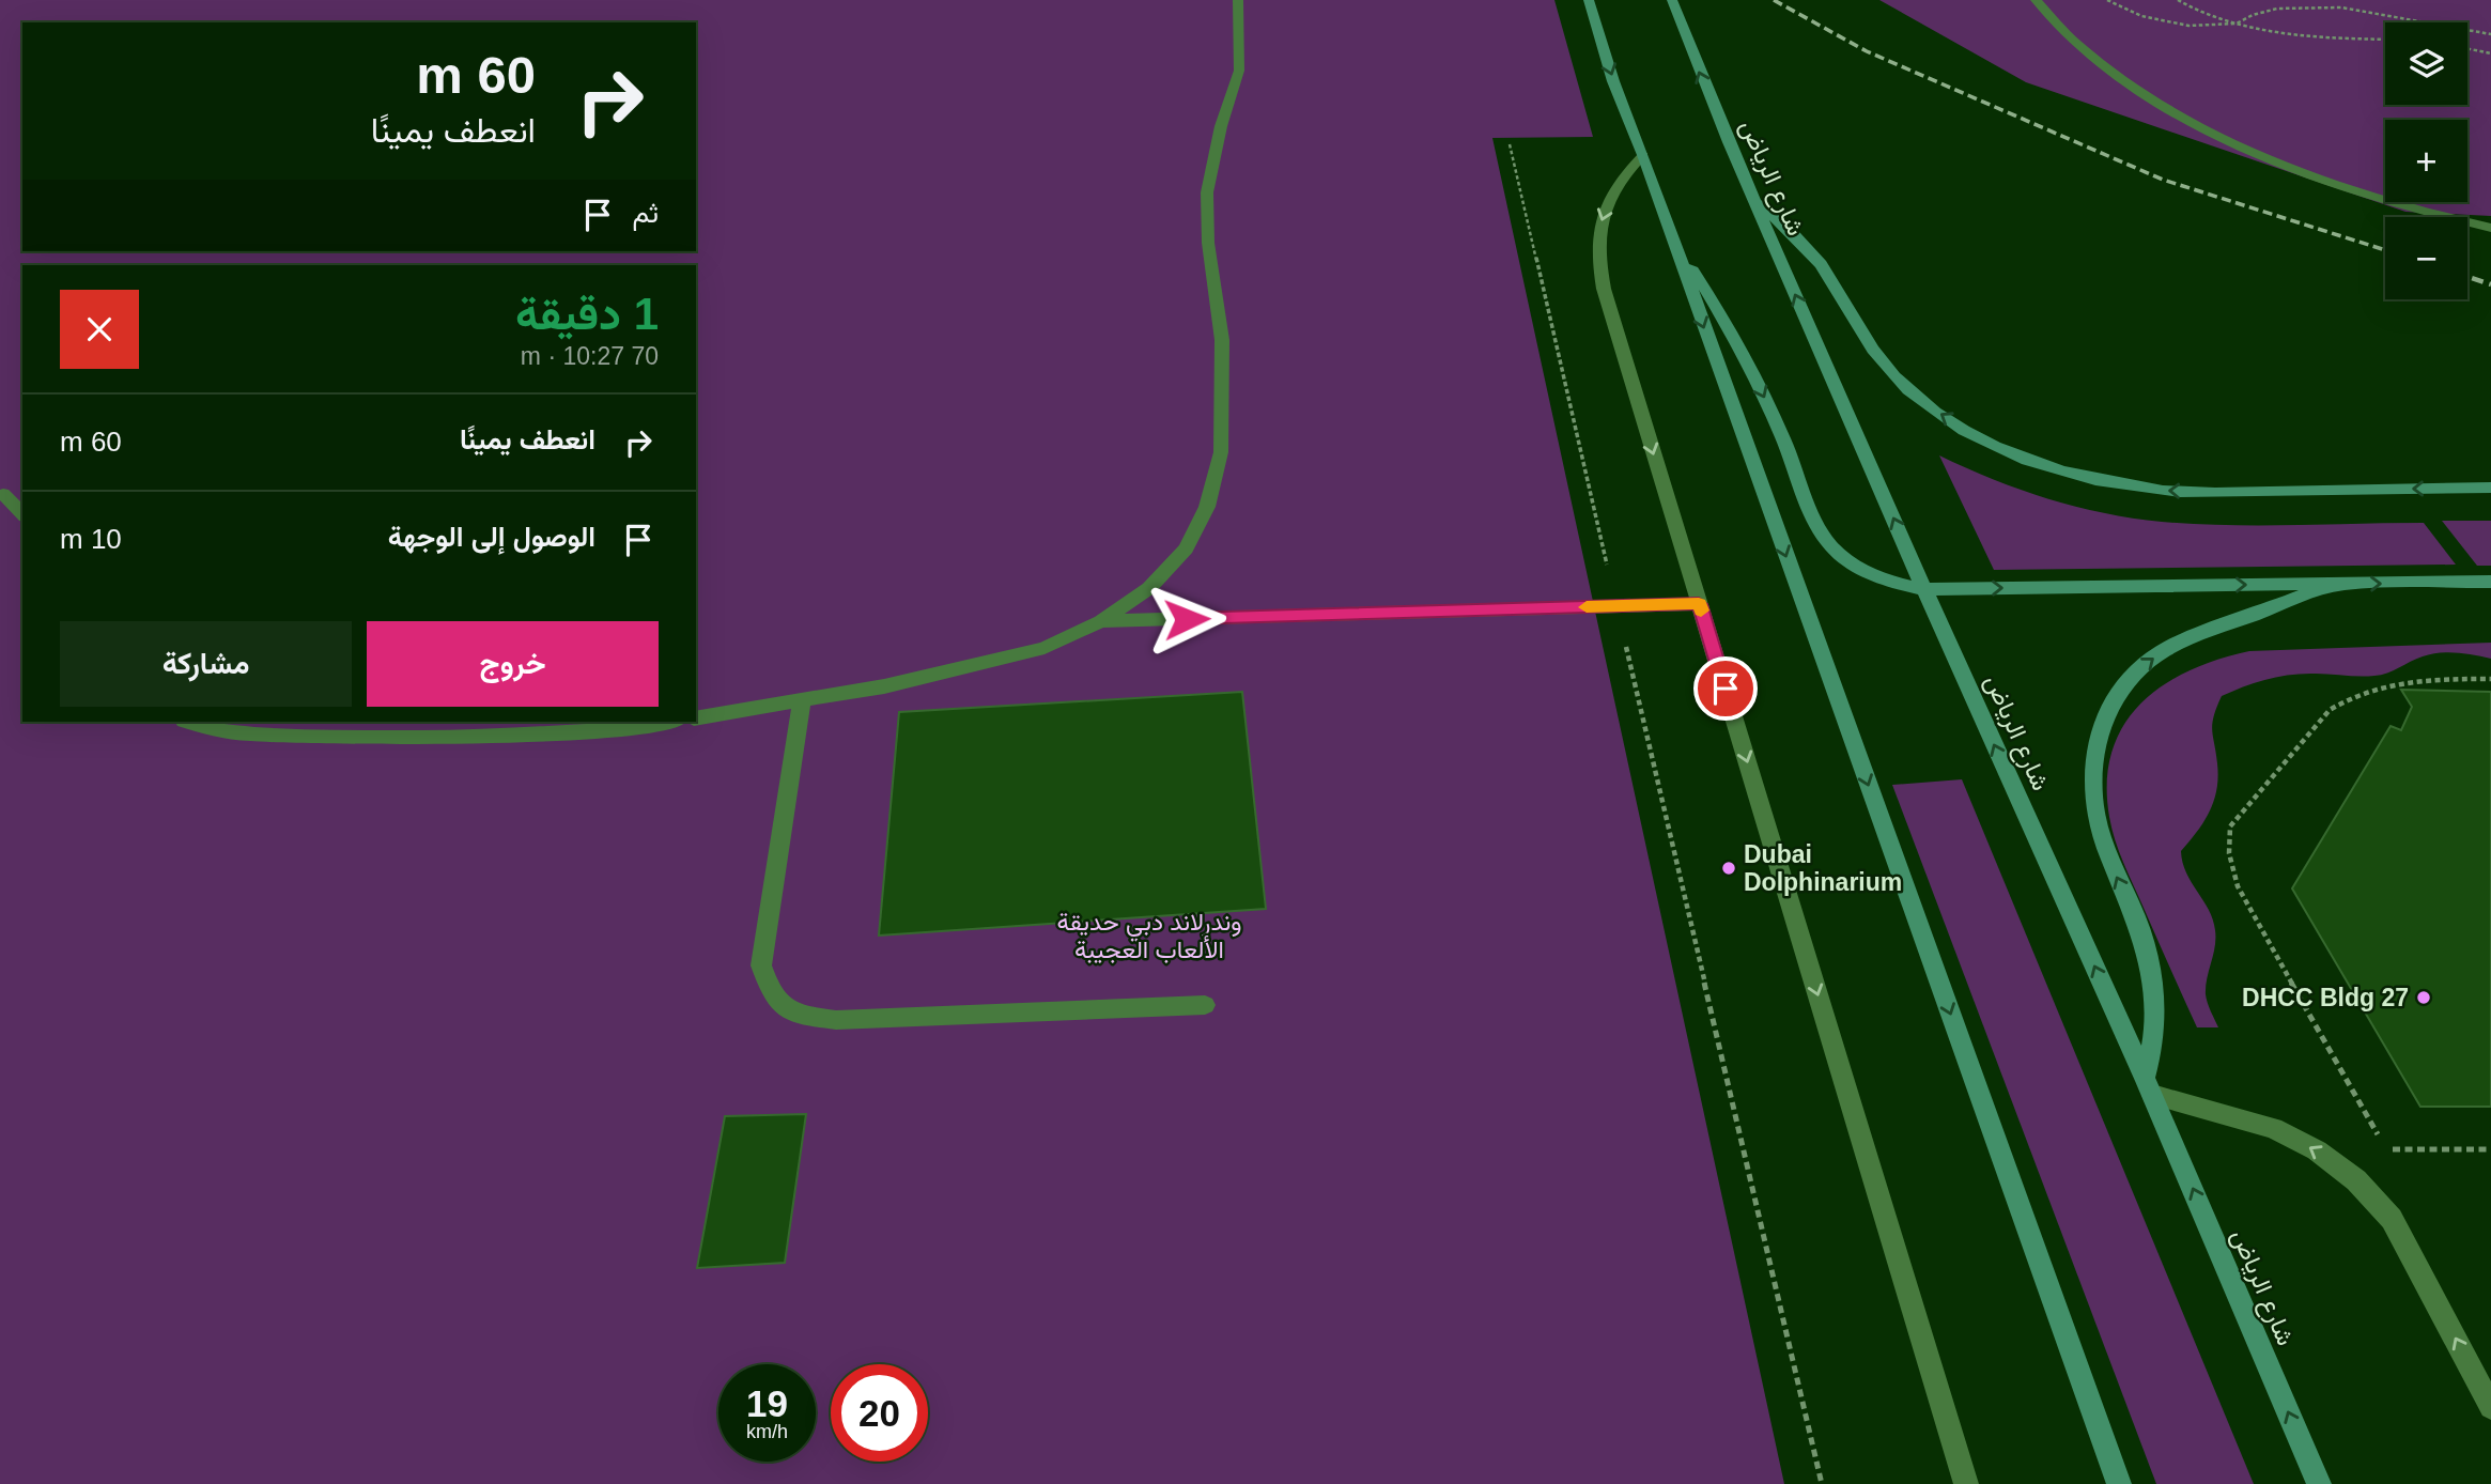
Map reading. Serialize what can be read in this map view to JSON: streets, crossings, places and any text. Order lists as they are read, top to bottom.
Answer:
{
  "streets": {
    "main road": ["شارع الرياض"]
  },
  "parks": ["وندرلاند دبي حديقة الألعاب العجيبة"],
  "places": ["Dubai Dolphinarium", "DHCC Bldg 27"],
  "page": {
    "map_buttons": ["+", "−"],
    "turn": ["60 m", "انعطف يمينًا"],
    "then": "ثم",
    "heading": ["1 دقيقة", "70 m · 10:27"],
    "list": [
      {
        "name": "انعطف يمينًا",
        "value": "60 m"
      },
      {
        "name": "الوصول إلى الوجهة",
        "value": "10 m"
      }
    ],
    "buttons": ["خروج", "مشاركة"],
    "speed": "19 km/h",
    "limit": "20"
  }
}
